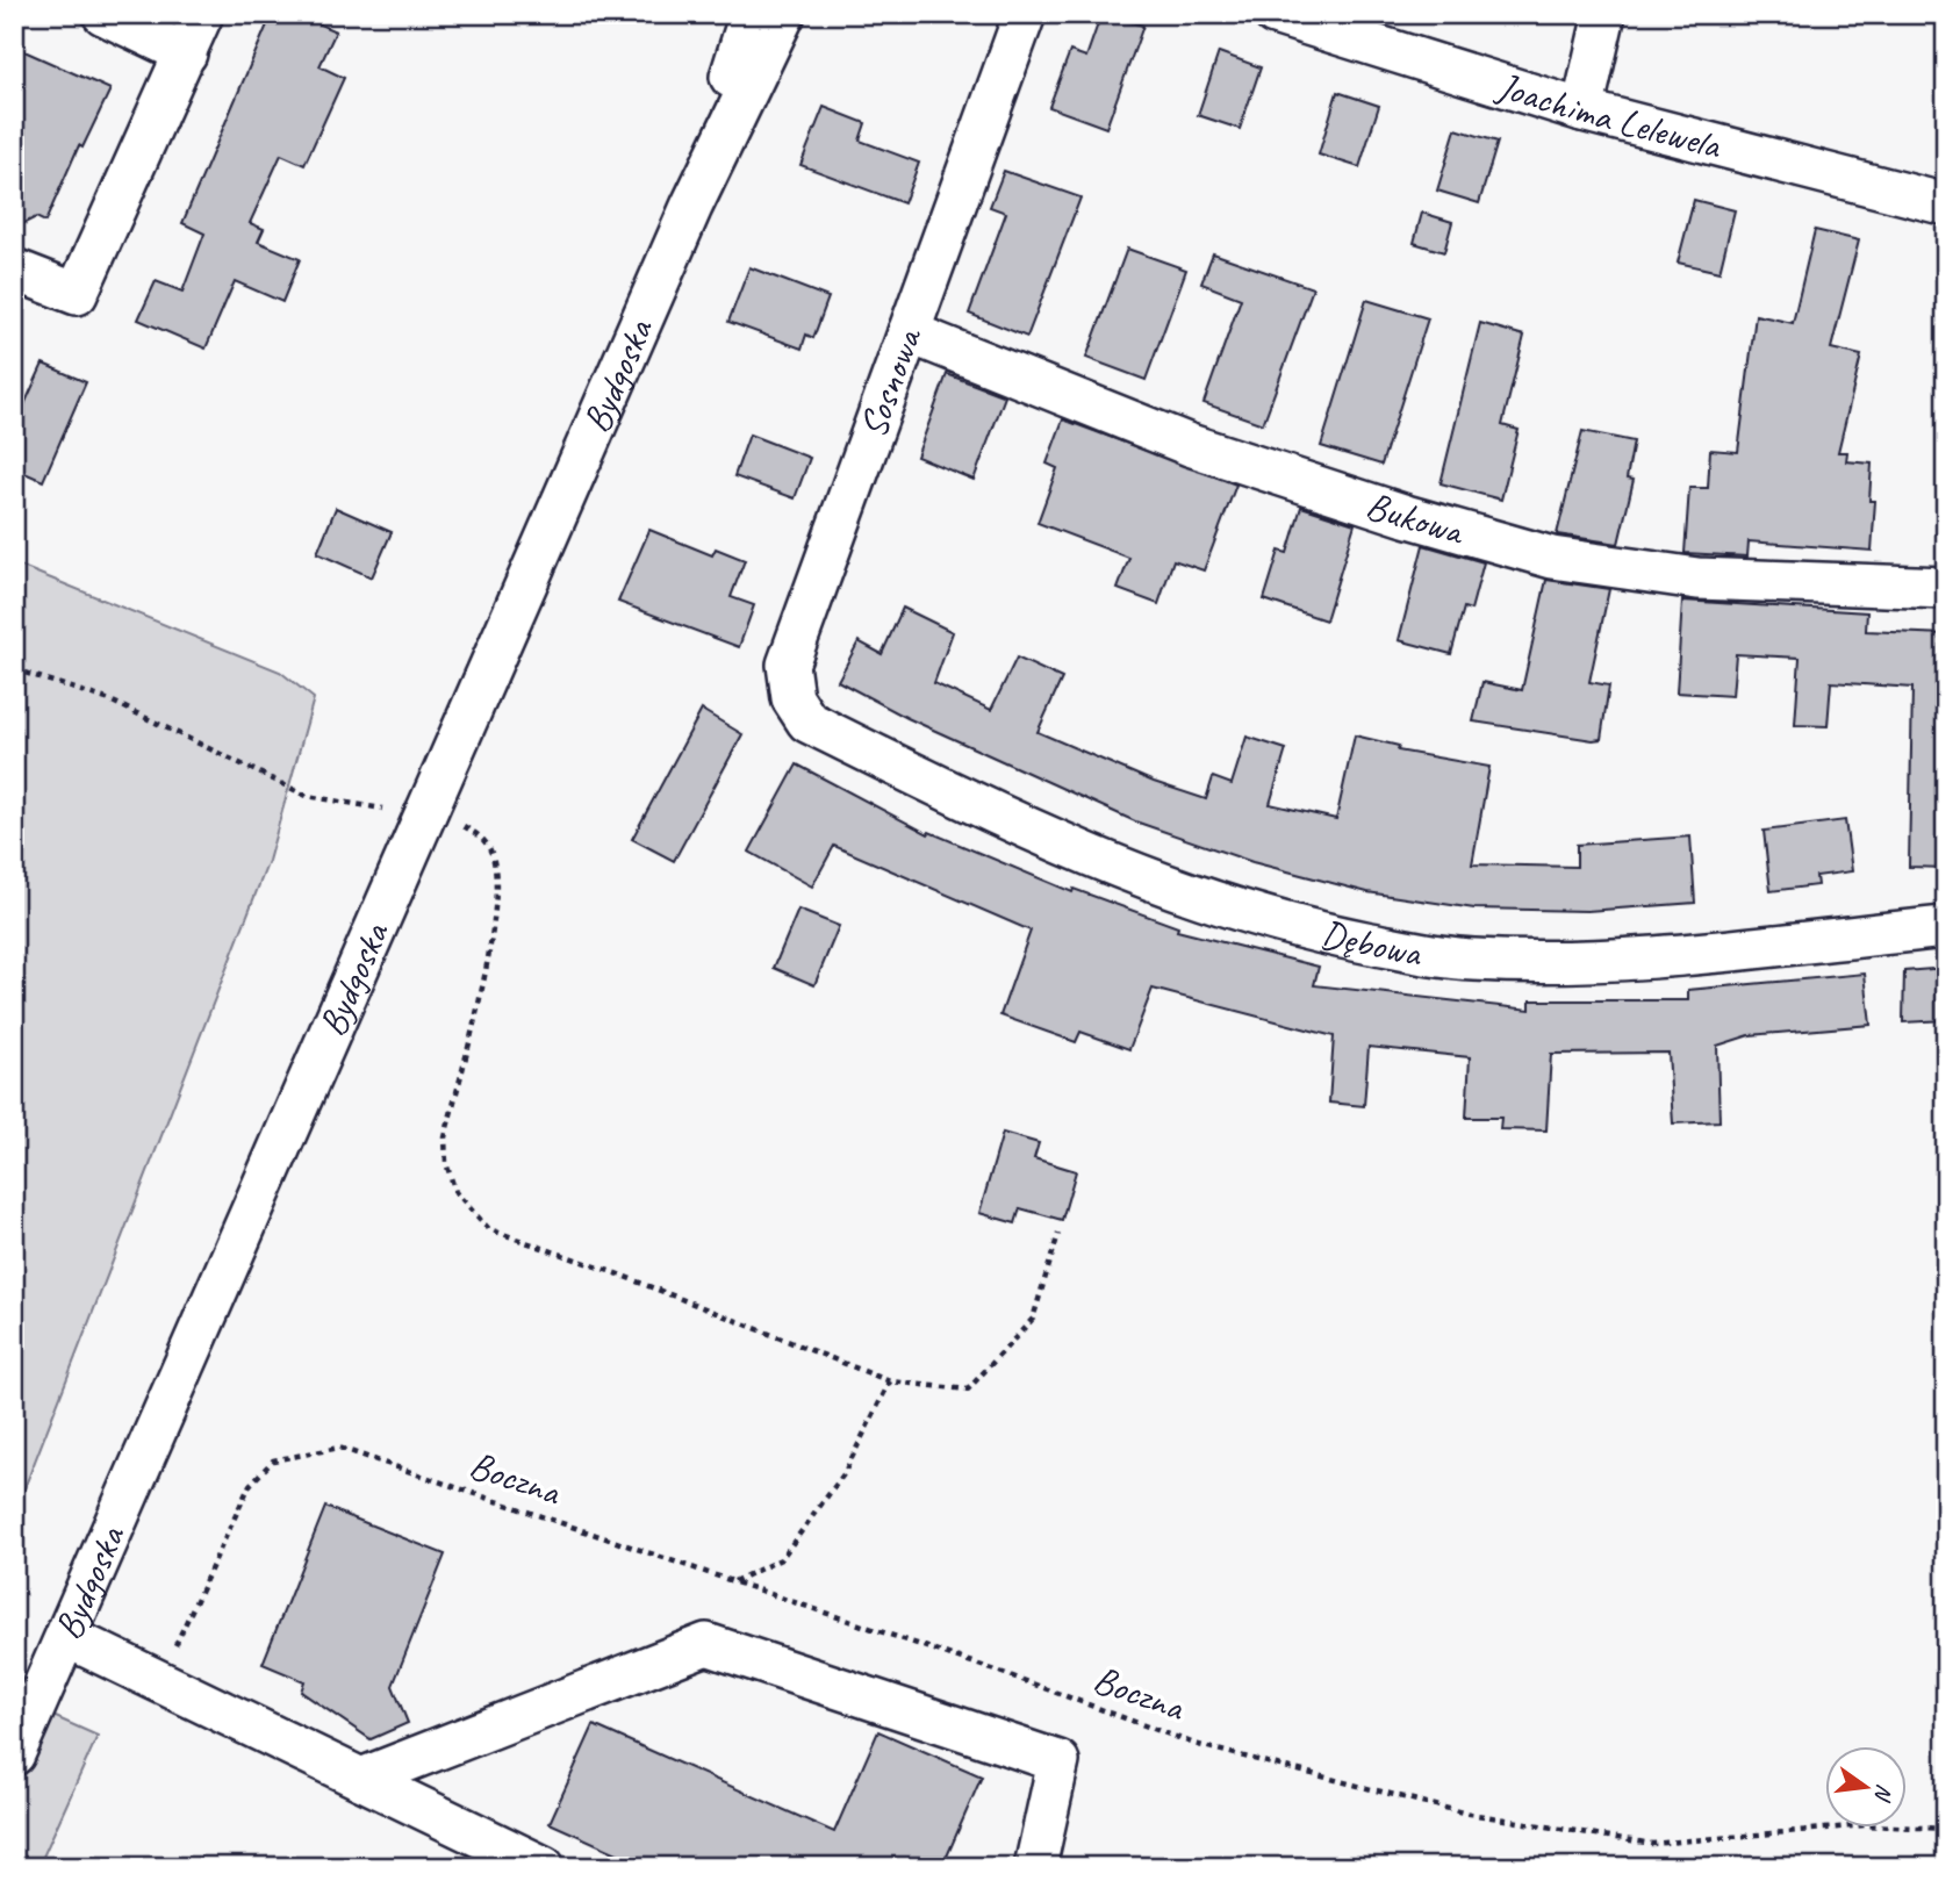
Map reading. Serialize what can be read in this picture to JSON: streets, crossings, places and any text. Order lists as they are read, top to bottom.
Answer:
{
  "streets": {
    "street": [
      "Joachima Lelewela",
      "Bydgoska",
      "Sosnowa",
      "Bukowa",
      "Dębowa"
    ],
    "path": ["Boczna"]
  },
  "crossings": [
    ["Sosnowa", "Bukowa"],
    ["Sosnowa", "Dębowa"]
  ],
  "north": "right"
}
